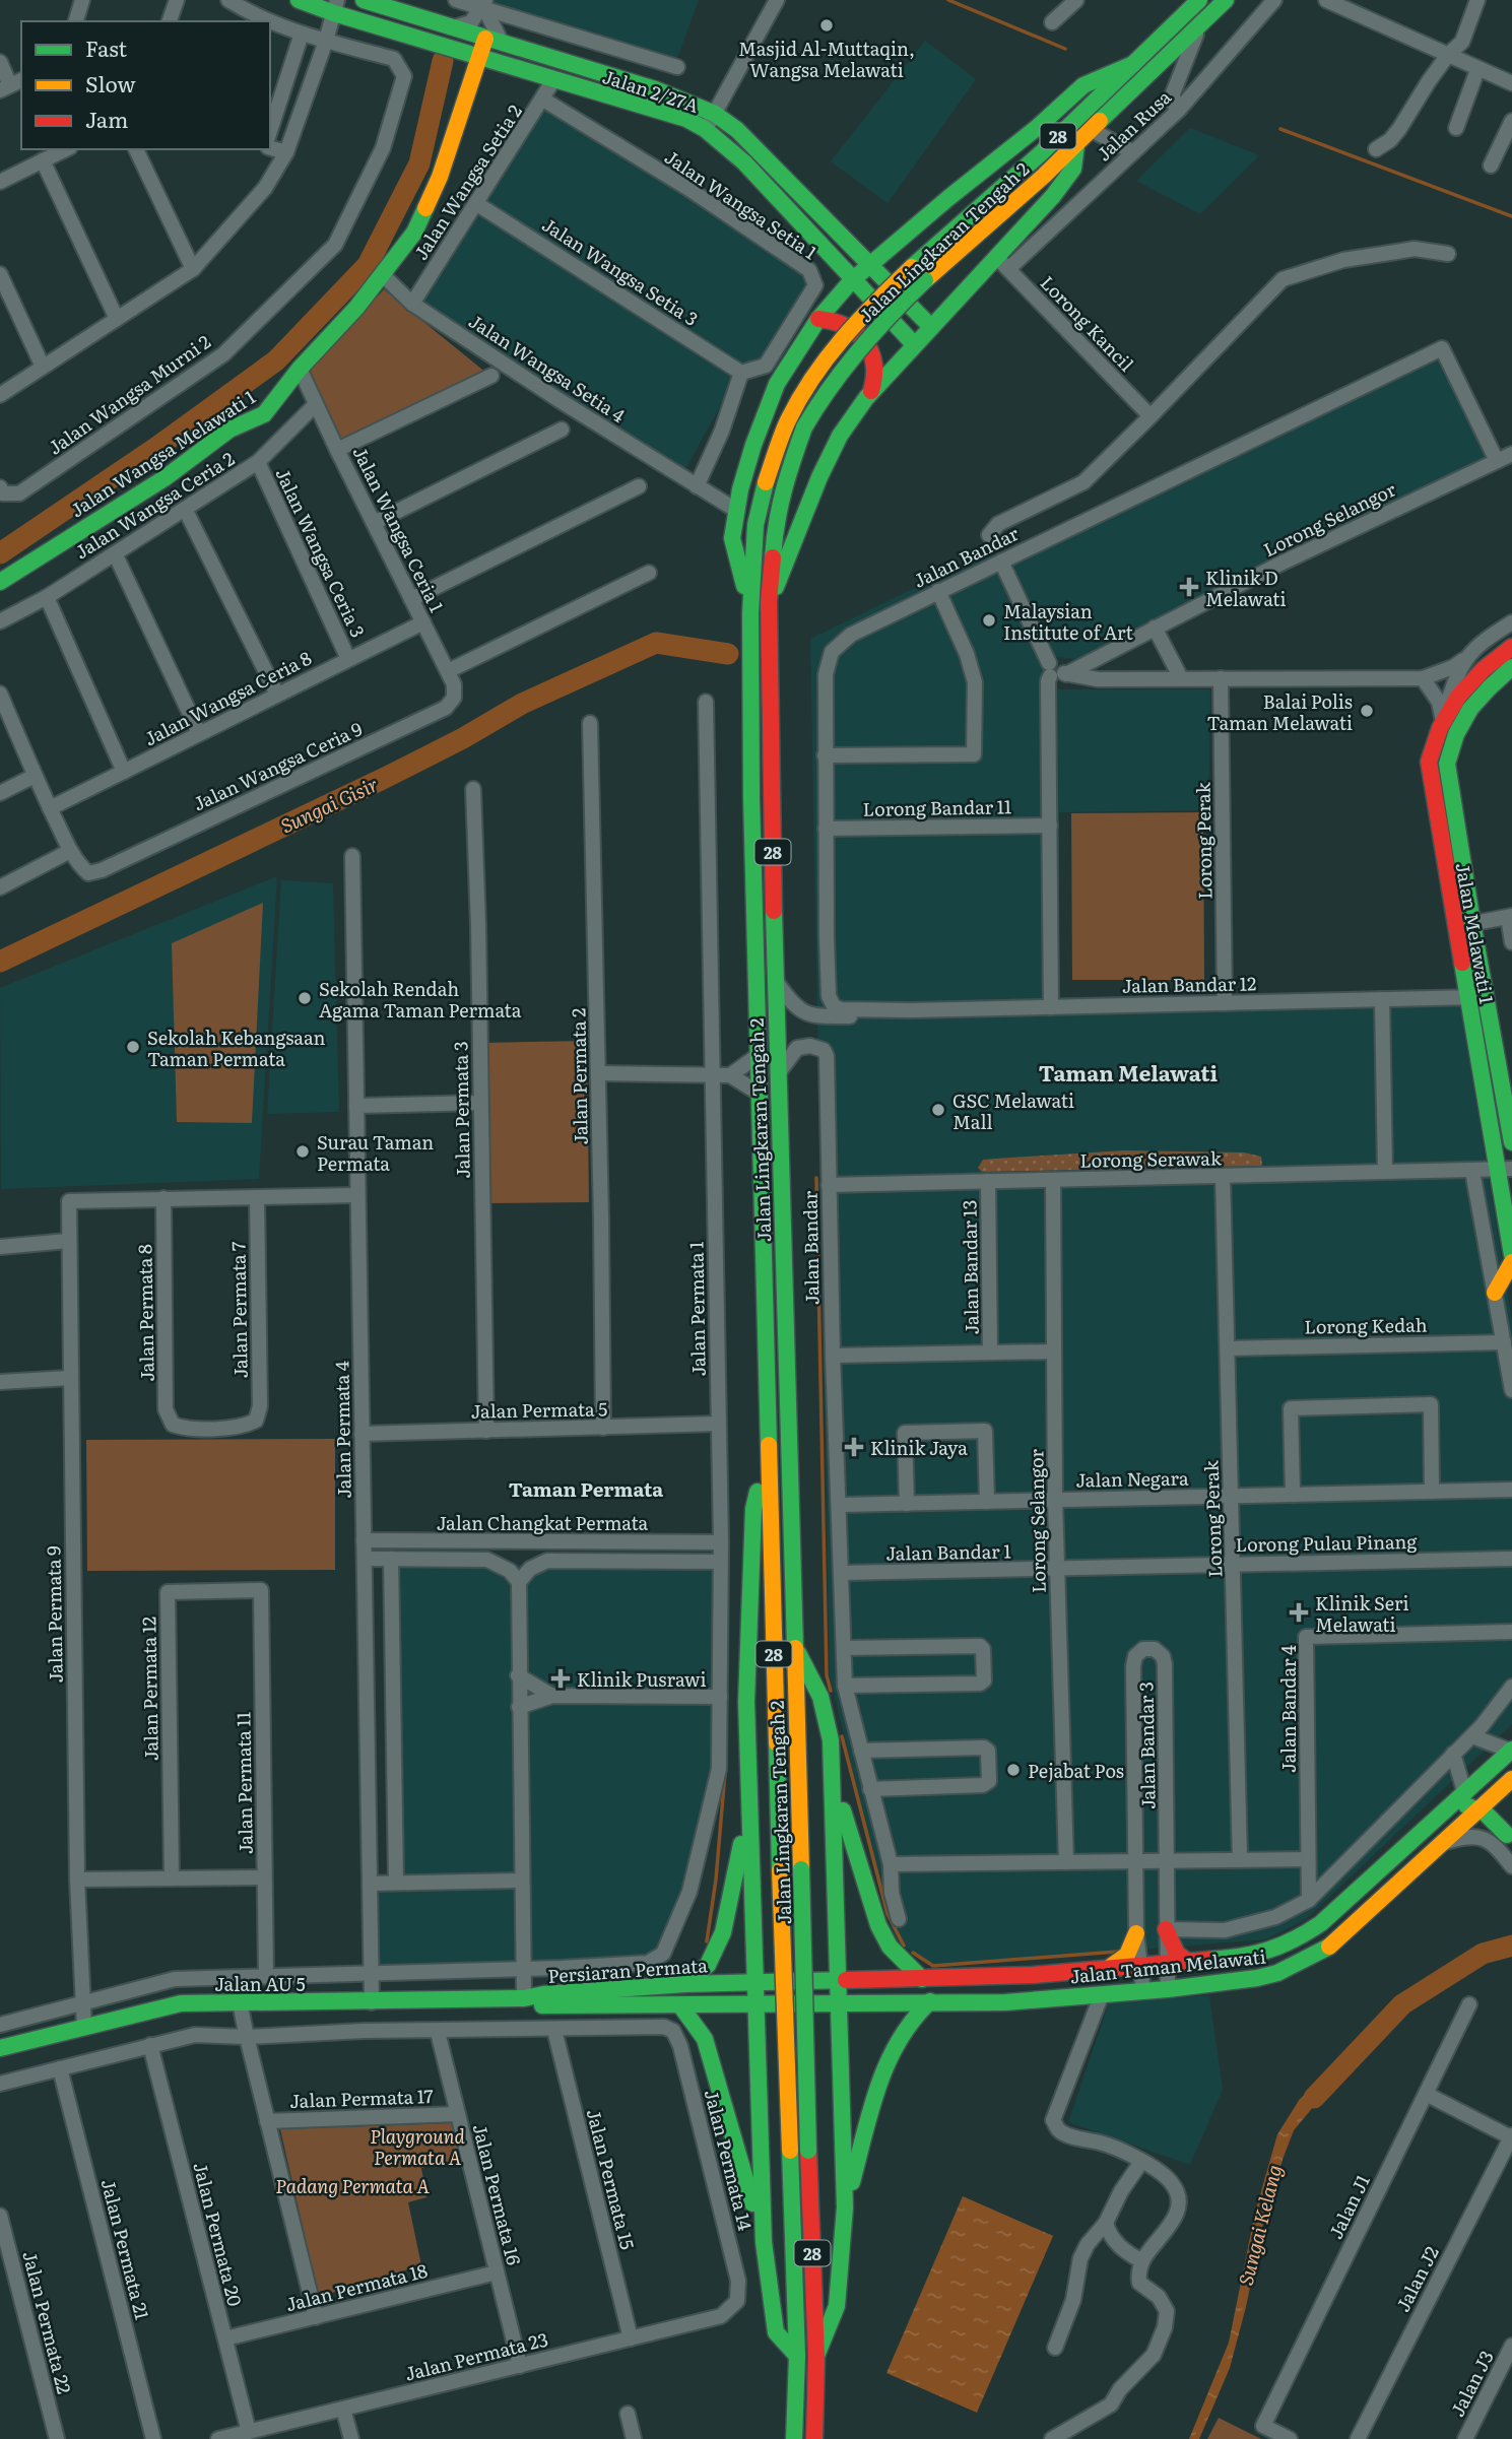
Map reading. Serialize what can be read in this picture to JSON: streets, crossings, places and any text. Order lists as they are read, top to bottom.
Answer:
{
  "streets": {
    "main road": [
      "Jalan 2/27A",
      "28",
      "Jalan Lingkaran Tengah 2",
      "Jalan Wangsa Melawati 1",
      "Jalan Melawati 1",
      "Jalan Taman Melawati",
      "Persiaran Permata",
      "Jalan AU 5"
    ],
    "street": [
      "Jalan Rusa",
      "Jalan Wangsa Setia 2",
      "Jalan Wangsa Setia 1",
      "Jalan Wangsa Setia 3",
      "Lorong Kancil",
      "Jalan Wangsa Setia 4",
      "Jalan Wangsa Murni 2",
      "Jalan Wangsa Ceria 2",
      "Lorong Selangor",
      "Jalan Wangsa Ceria 1",
      "Jalan Wangsa Ceria 3",
      "Jalan Bandar",
      "Jalan Wangsa Ceria 8",
      "Jalan Wangsa Ceria 9",
      "Lorong Bandar 11",
      "Lorong Perak",
      "Jalan Bandar 12",
      "Jalan Permata 2",
      "Jalan Permata 3",
      "Lorong Serawak",
      "Jalan Bandar 13",
      "Jalan Permata 1",
      "Jalan Permata 7",
      "Jalan Permata 8",
      "Lorong Kedah",
      "Jalan Permata 5",
      "Jalan Permata 4",
      "Jalan Negara",
      "Jalan Changkat Permata",
      "Lorong Pulau Pinang",
      "Jalan Bandar 1",
      "Jalan Permata 9",
      "Jalan Permata 12",
      "Jalan Bandar 4",
      "Jalan Bandar 3",
      "Jalan Permata 11",
      "Jalan Permata 17",
      "Jalan Permata 14",
      "Jalan Permata 15",
      "Jalan Permata 16",
      "Jalan J1",
      "Jalan Permata 20",
      "Jalan Permata 21",
      "Jalan J2",
      "Jalan Permata 18",
      "Jalan Permata 22",
      "Jalan Permata 23",
      "Jalan J3"
    ]
  },
  "crossings": [
    ["Jalan 2/27A", "Jalan Wangsa Setia 2"],
    ["Jalan 2/27A", "Jalan Wangsa Melawati 1"],
    ["Jalan Rusa", "Lorong Kancil"],
    ["Jalan Wangsa Setia 2", "Jalan Wangsa Setia 1"],
    ["Jalan Wangsa Setia 2", "Jalan Wangsa Setia 3"],
    ["Jalan Wangsa Setia 2", "Jalan Wangsa Setia 4"],
    ["Jalan Wangsa Setia 1", "Jalan Wangsa Setia 3"],
    ["Jalan Lingkaran Tengah 2", "Jalan Bandar"],
    ["Jalan Wangsa Setia 4", "Jalan Wangsa Melawati 1"],
    ["Jalan Wangsa Melawati 1", "Jalan Wangsa Ceria 1"],
    ["Jalan Wangsa Ceria 2", "Jalan Wangsa Ceria 1"],
    ["Jalan Wangsa Ceria 2", "Jalan Wangsa Ceria 3"],
    ["Lorong Selangor", "Jalan Bandar"],
    ["Lorong Selangor", "Lorong Serawak"],
    ["Lorong Selangor", "Jalan Negara"],
    ["Lorong Selangor", "Lorong Pulau Pinang"],
    ["Lorong Selangor", "Jalan Bandar 1"],
    ["Jalan Wangsa Ceria 1", "Jalan Wangsa Ceria 8"],
    ["Jalan Wangsa Ceria 1", "Jalan Wangsa Ceria 9"],
    ["Jalan Wangsa Ceria 3", "Jalan Wangsa Ceria 8"],
    ["Jalan Bandar", "Lorong Bandar 11"],
    ["Jalan Bandar", "Lorong Serawak"],
    ["Jalan Bandar", "Jalan Negara"],
    ["Jalan Bandar", "Jalan Bandar 1"],
    ["Lorong Perak", "Jalan Bandar 12"],
    ["Lorong Perak", "Lorong Serawak"],
    ["Lorong Perak", "Lorong Kedah"],
    ["Lorong Perak", "Jalan Negara"],
    ["Lorong Perak", "Lorong Pulau Pinang"],
    ["Jalan Melawati 1", "Jalan Bandar 12"],
    ["Jalan Melawati 1", "Lorong Serawak"],
    ["Jalan Permata 2", "Jalan Permata 5"],
    ["Jalan Permata 3", "Jalan Permata 5"],
    ["Lorong Serawak", "Jalan Bandar 13"],
    ["Jalan Permata 1", "Jalan Permata 5"],
    ["Jalan Permata 1", "Jalan Changkat Permata"],
    ["Jalan Permata 1", "Persiaran Permata"],
    ["Jalan Permata 7", "Jalan Permata 8"],
    ["Jalan Permata 8", "Jalan Permata 9"],
    ["Jalan Permata 5", "Jalan Permata 4"],
    ["Jalan Permata 4", "Jalan Changkat Permata"],
    ["Jalan Permata 4", "Persiaran Permata"],
    ["Jalan Permata 4", "Jalan AU 5"],
    ["Lorong Pulau Pinang", "Jalan Bandar 1"],
    ["Jalan Permata 9", "Persiaran Permata"],
    ["Jalan Permata 9", "Jalan AU 5"],
    ["Jalan Permata 12", "Jalan Permata 11"],
    ["Jalan Bandar 3", "Jalan Taman Melawati"],
    ["Jalan Permata 11", "Persiaran Permata"],
    ["Jalan Taman Melawati", "Persiaran Permata"],
    ["Persiaran Permata", "Jalan AU 5"],
    ["Jalan Permata 17", "Jalan Permata 16"],
    ["Jalan Permata 14", "Jalan Permata 15"],
    ["Jalan Permata 14", "Jalan Permata 23"],
    ["Jalan Permata 15", "Jalan Permata 23"],
    ["Jalan Permata 16", "Jalan Permata 18"],
    ["Jalan Permata 16", "Jalan Permata 23"],
    ["Jalan Permata 20", "Jalan Permata 18"],
    ["Jalan Permata 20", "Jalan Permata 23"]
  ],
  "districts": ["Taman Melawati", "Taman Permata"],
  "water": ["Sungai Gisir", "Sungai Kelang"],
  "parks": ["Playground Permata A", "Padang Permata A"],
  "places": {
    "other": [
      "Masjid Al-Muttaqin, Wangsa Melawati",
      "Malaysian Institute of Art",
      "Balai Polis Taman Melawati",
      "Sekolah Rendah Agama Taman Permata",
      "Sekolah Kebangsaan Taman Permata",
      "GSC Melawati Mall",
      "Surau Taman Permata",
      "Pejabat Pos"
    ],
    "health": [
      "Klinik D Melawati",
      "Klinik Jaya",
      "Klinik Seri Melawati",
      "Klinik Pusrawi"
    ]
  },
  "legend": ["Fast", "Slow", "Jam"]
}
